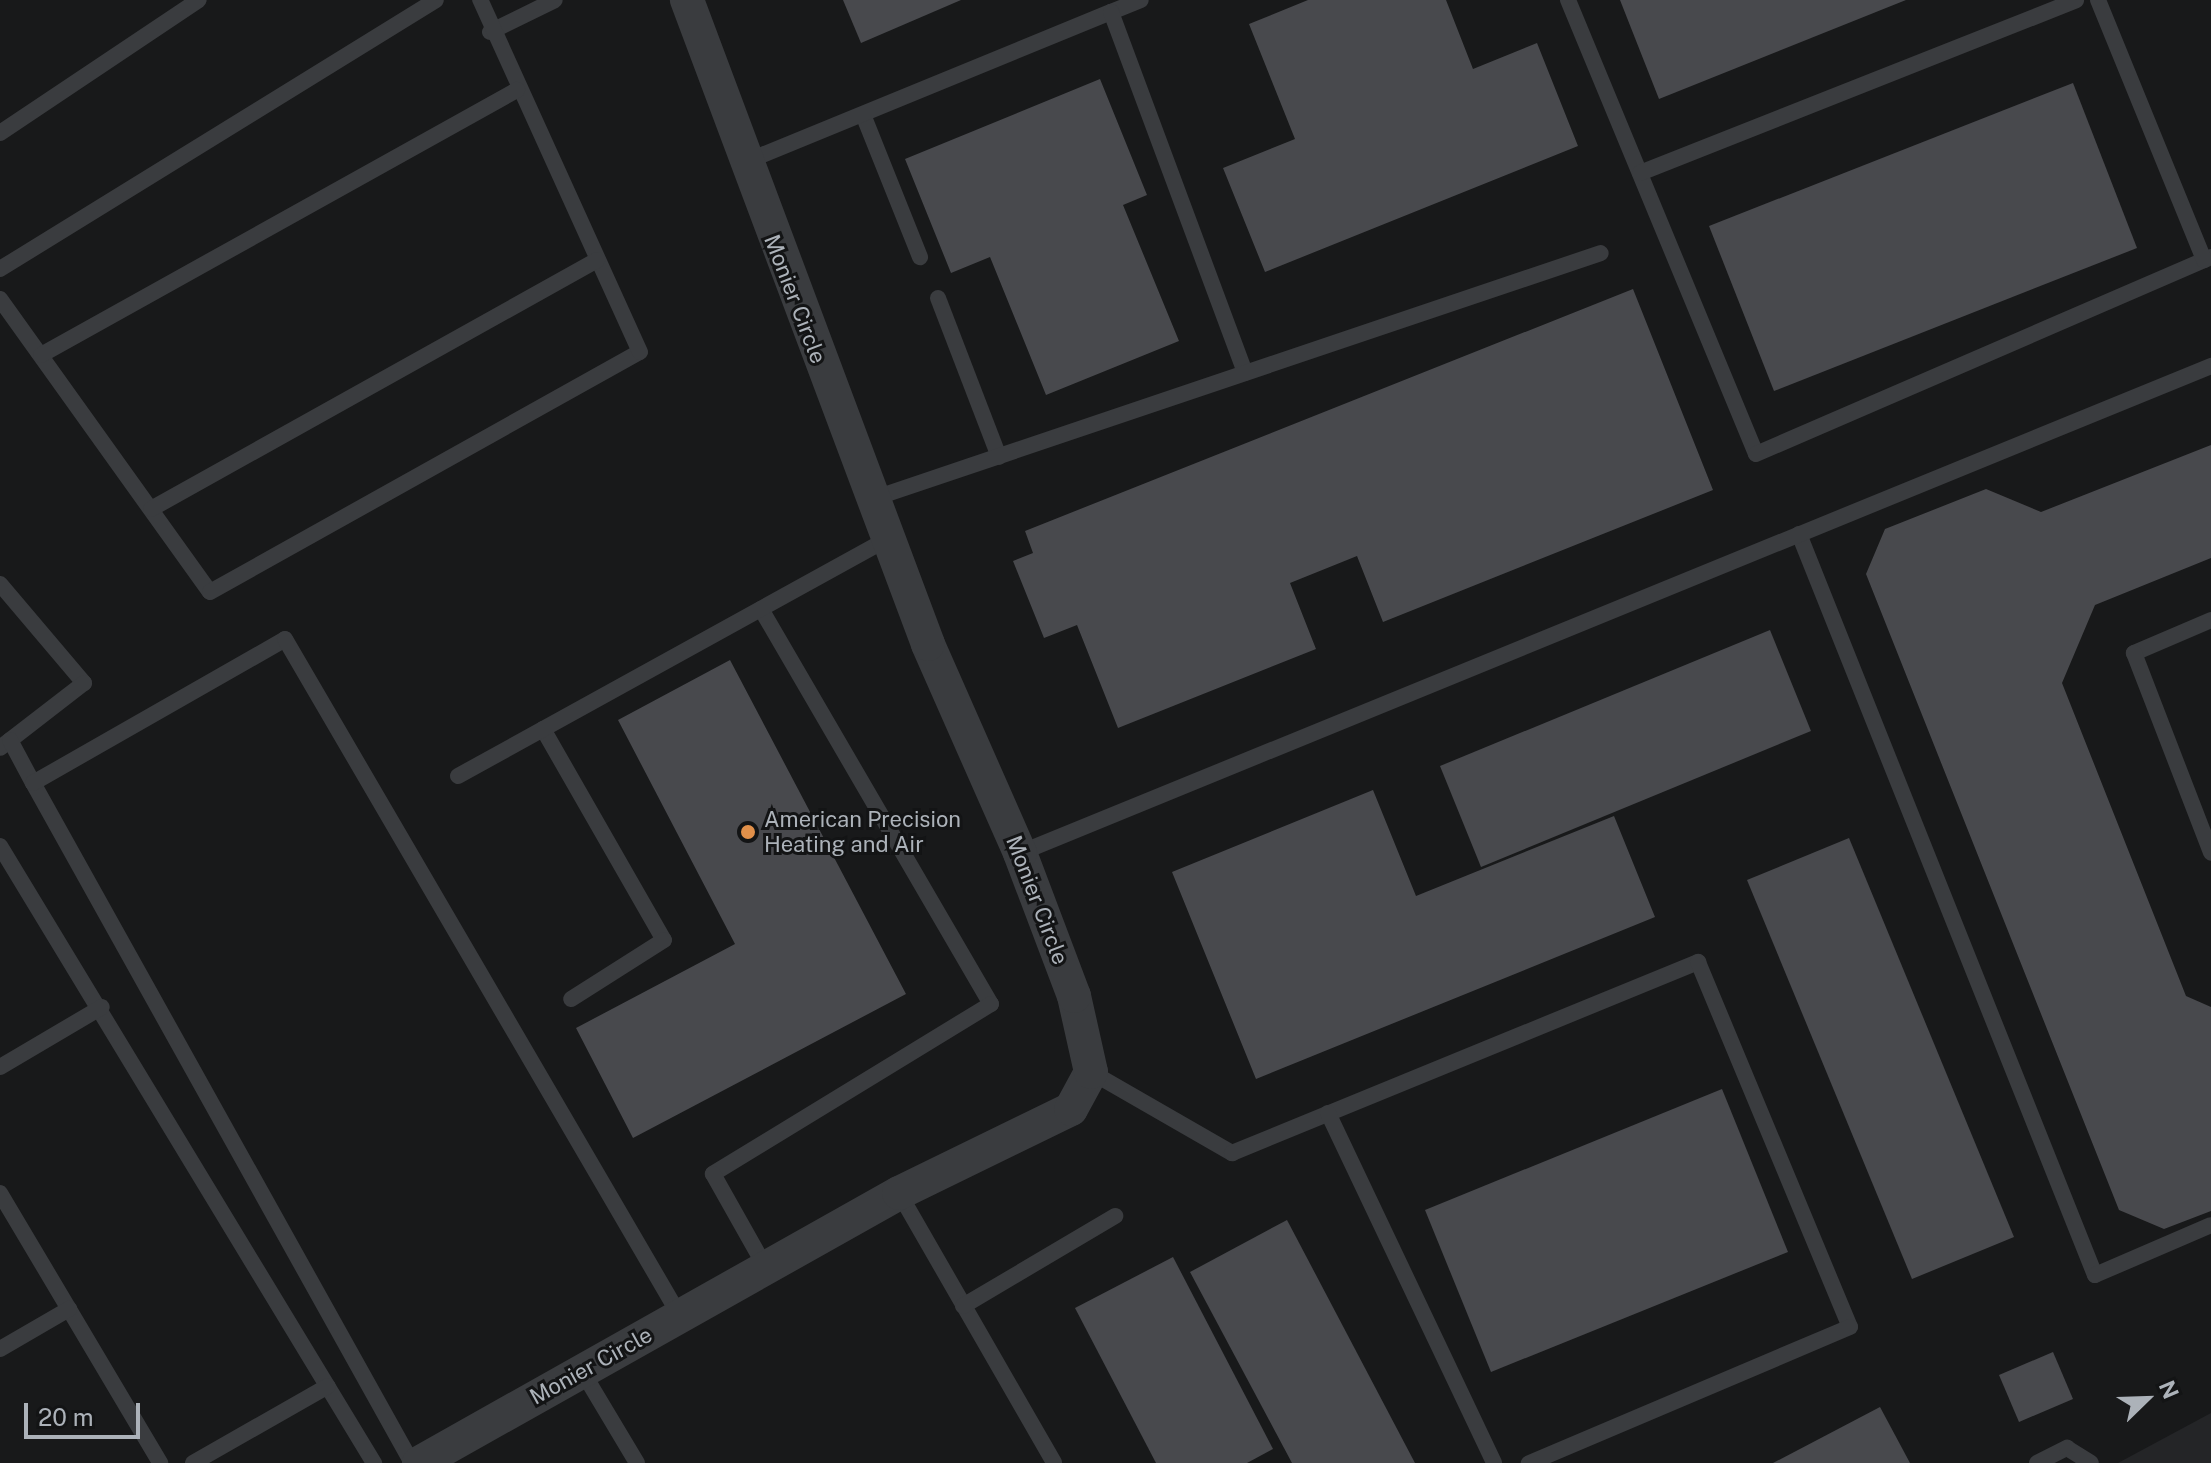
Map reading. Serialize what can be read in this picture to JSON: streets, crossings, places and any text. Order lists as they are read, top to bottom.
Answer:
{
  "streets": {
    "street": ["Monier Circle"]
  },
  "places": ["American Precision Heating and Air"],
  "scale_bar": "20 m",
  "north": "top right"
}
